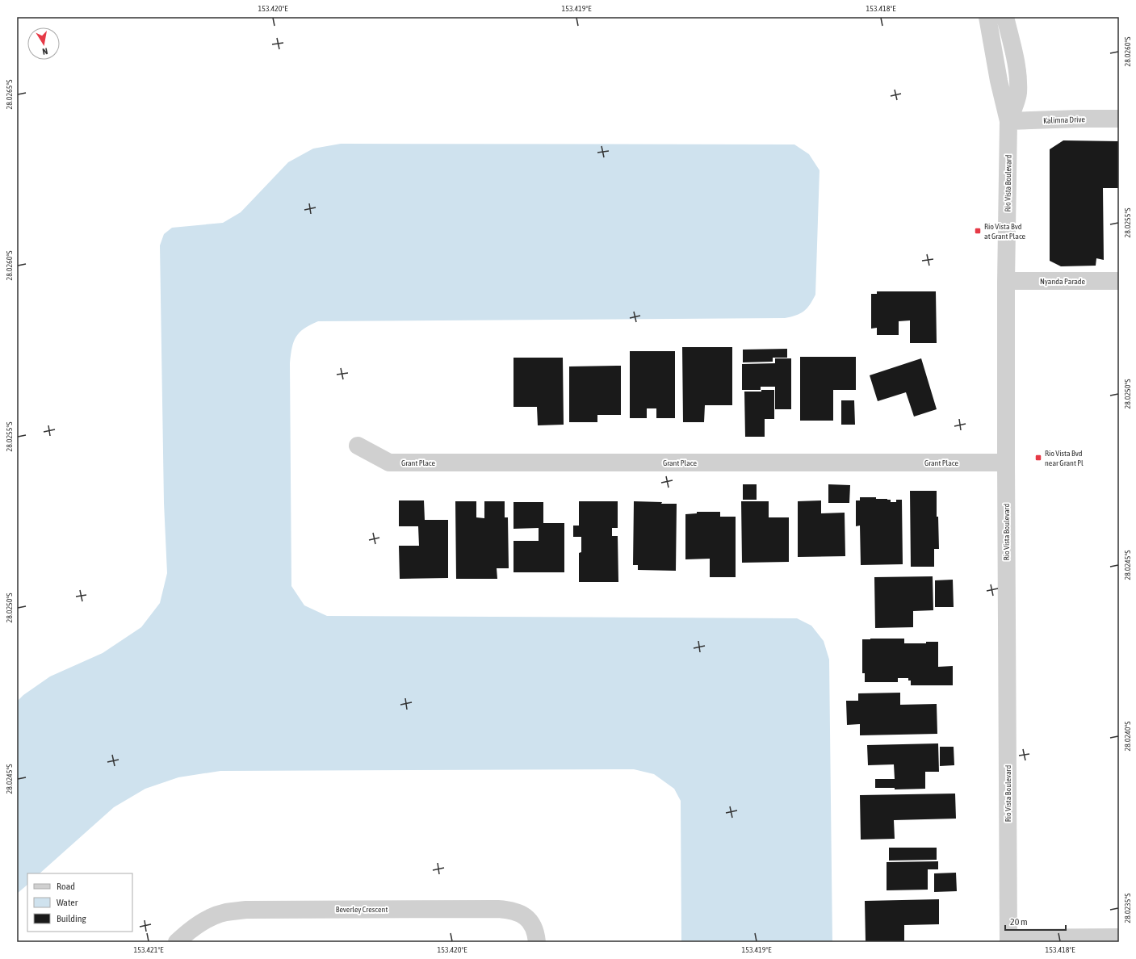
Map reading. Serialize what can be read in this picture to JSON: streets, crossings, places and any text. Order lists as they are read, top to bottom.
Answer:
{
  "streets": {
    "street": [
      "Kalimna Drive",
      "Rio Vista Boulevard",
      "Nyanda Parade",
      "Grant Place",
      "Beverley Crescent"
    ]
  },
  "crossings": [
    ["Kalimna Drive", "Rio Vista Boulevard"],
    ["Rio Vista Boulevard", "Nyanda Parade"],
    ["Rio Vista Boulevard", "Grant Place"]
  ],
  "places": {
    "transit": ["Rio Vista Bvd at Grant Place", "Rio Vista Bvd near Grant Pl"]
  },
  "legend": ["Road", "Water", "Building"],
  "scale_bar": "20 m",
  "north": "bottom",
  "coordinates": [
    "153.420°E",
    "153.419°E",
    "153.418°E",
    "28.0260°S",
    "28.0265°S",
    "28.0255°S",
    "28.0250°S",
    "28.0245°S",
    "28.0240°S",
    "28.0235°S",
    "153.421°E"
  ]
}
